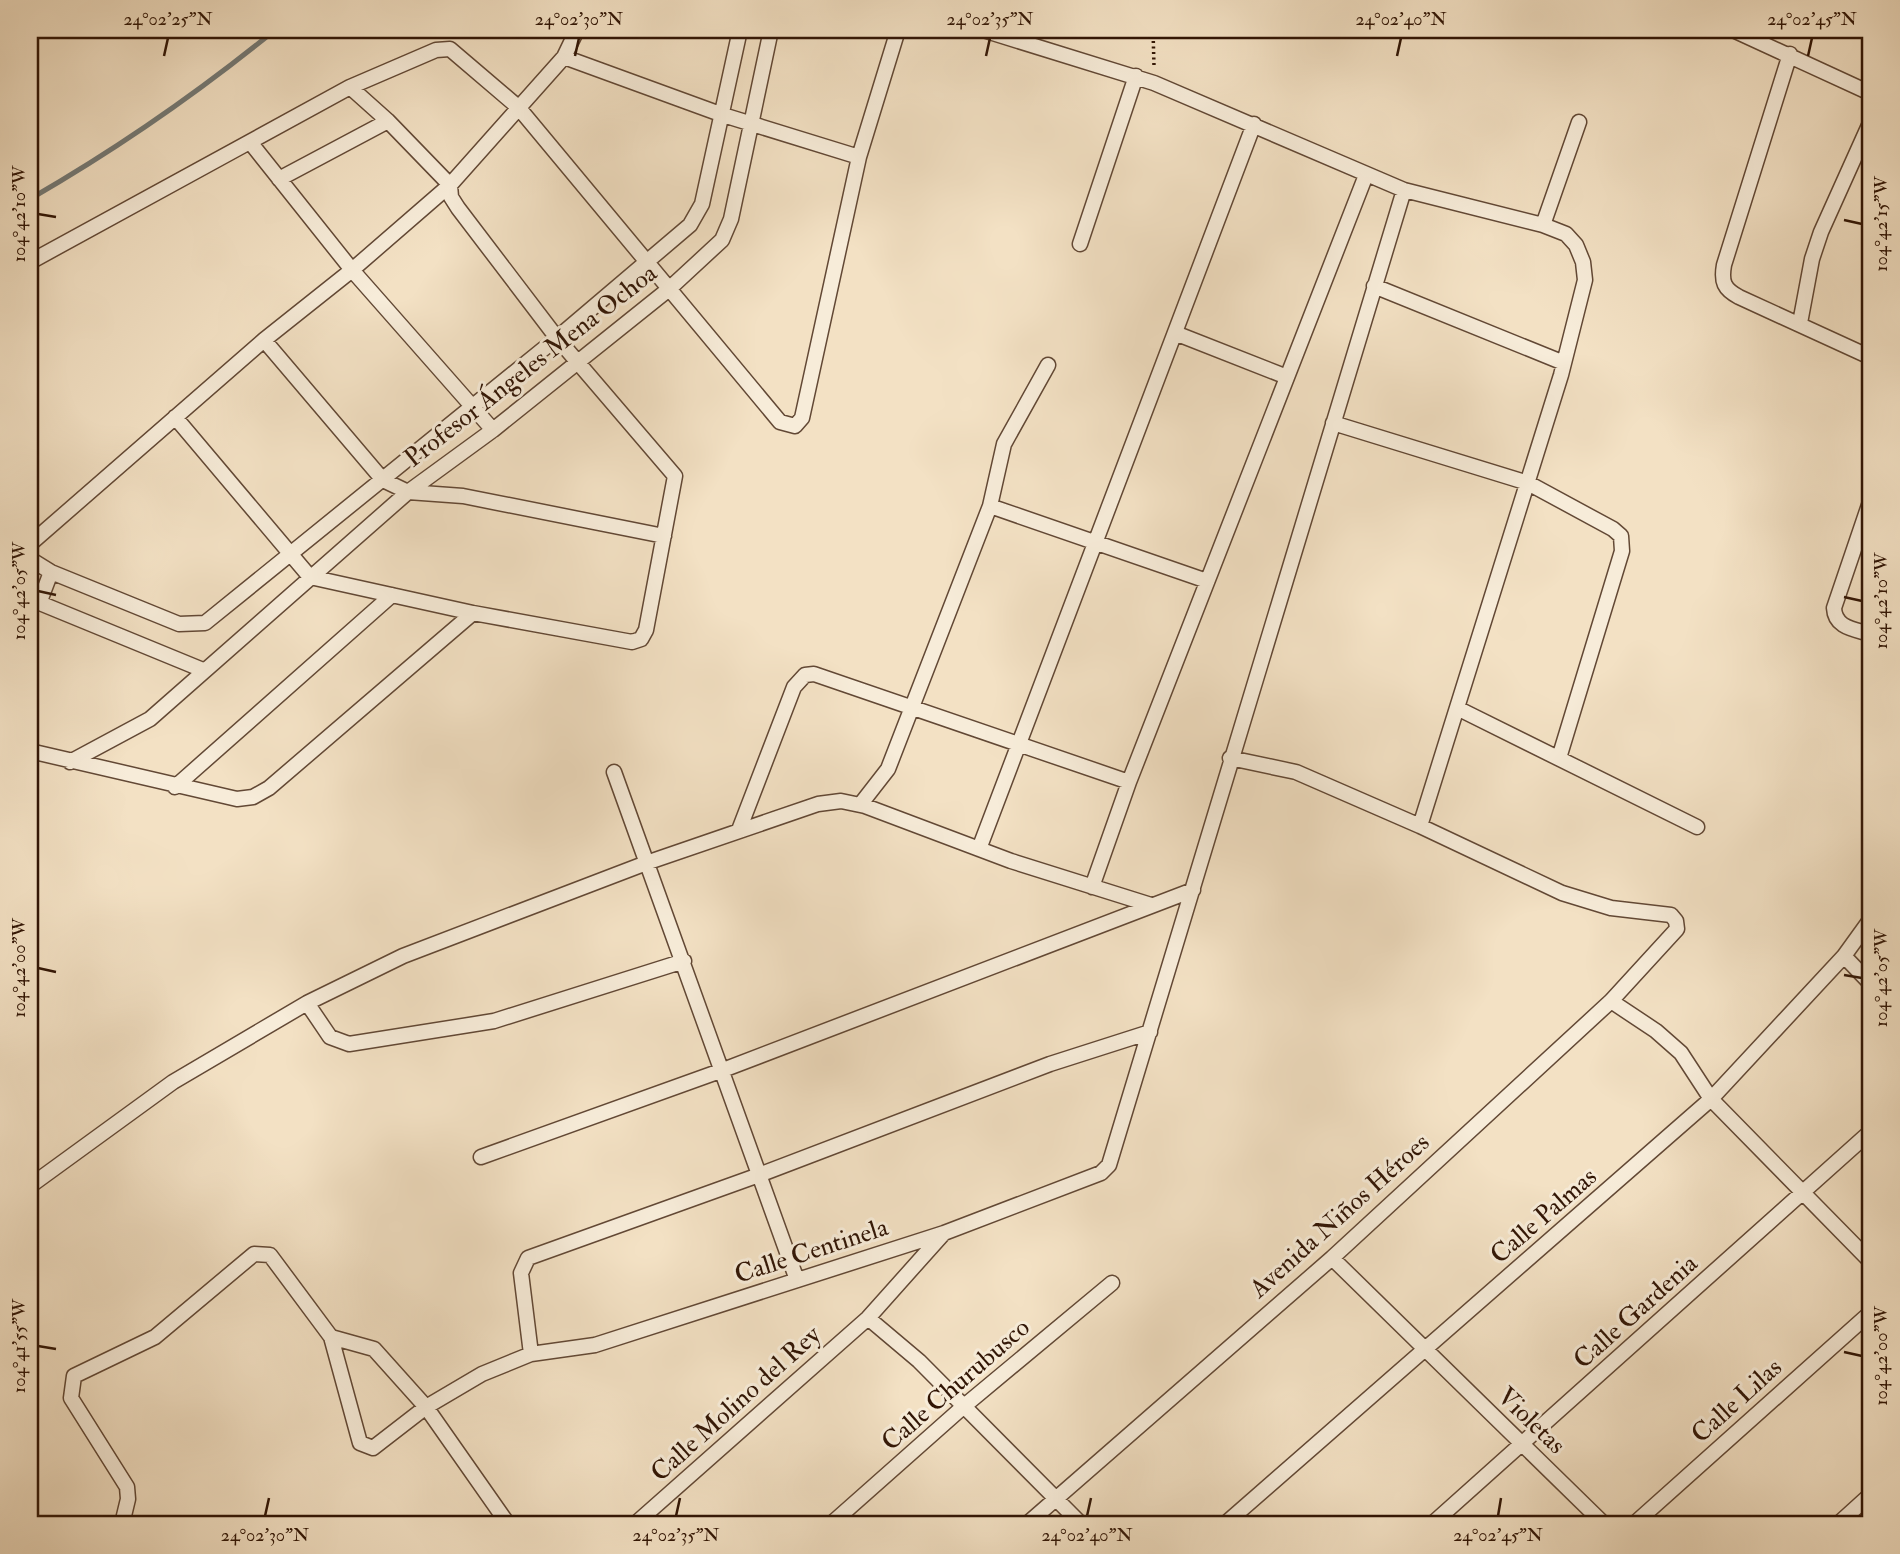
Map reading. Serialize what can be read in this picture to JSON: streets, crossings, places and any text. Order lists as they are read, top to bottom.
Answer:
{
  "streets": {
    "street": [
      "Profesor Ángeles Mena Ochoa",
      "Avenida Niños Héroes",
      "Calle Palmas",
      "Calle Centinela",
      "Calle Gardenia",
      "Calle Churubusco",
      "Calle Lilas",
      "Calle Molino del Rey",
      "Violetas"
    ]
  },
  "crossings": [
    ["Avenida Niños Héroes", "Violetas"],
    ["Calle Palmas", "Violetas"],
    ["Calle Centinela", "Calle Molino del Rey"],
    ["Calle Gardenia", "Violetas"]
  ],
  "coordinates": [
    "24°02'25\"N",
    "24°02'30\"N",
    "24°02'35\"N",
    "24°02'40\"N",
    "24°02'45\"N",
    "104°42'10\"W",
    "104°42'15\"W",
    "104°42'05\"W",
    "104°42'00\"W",
    "104°41'55\"W"
  ]
}
